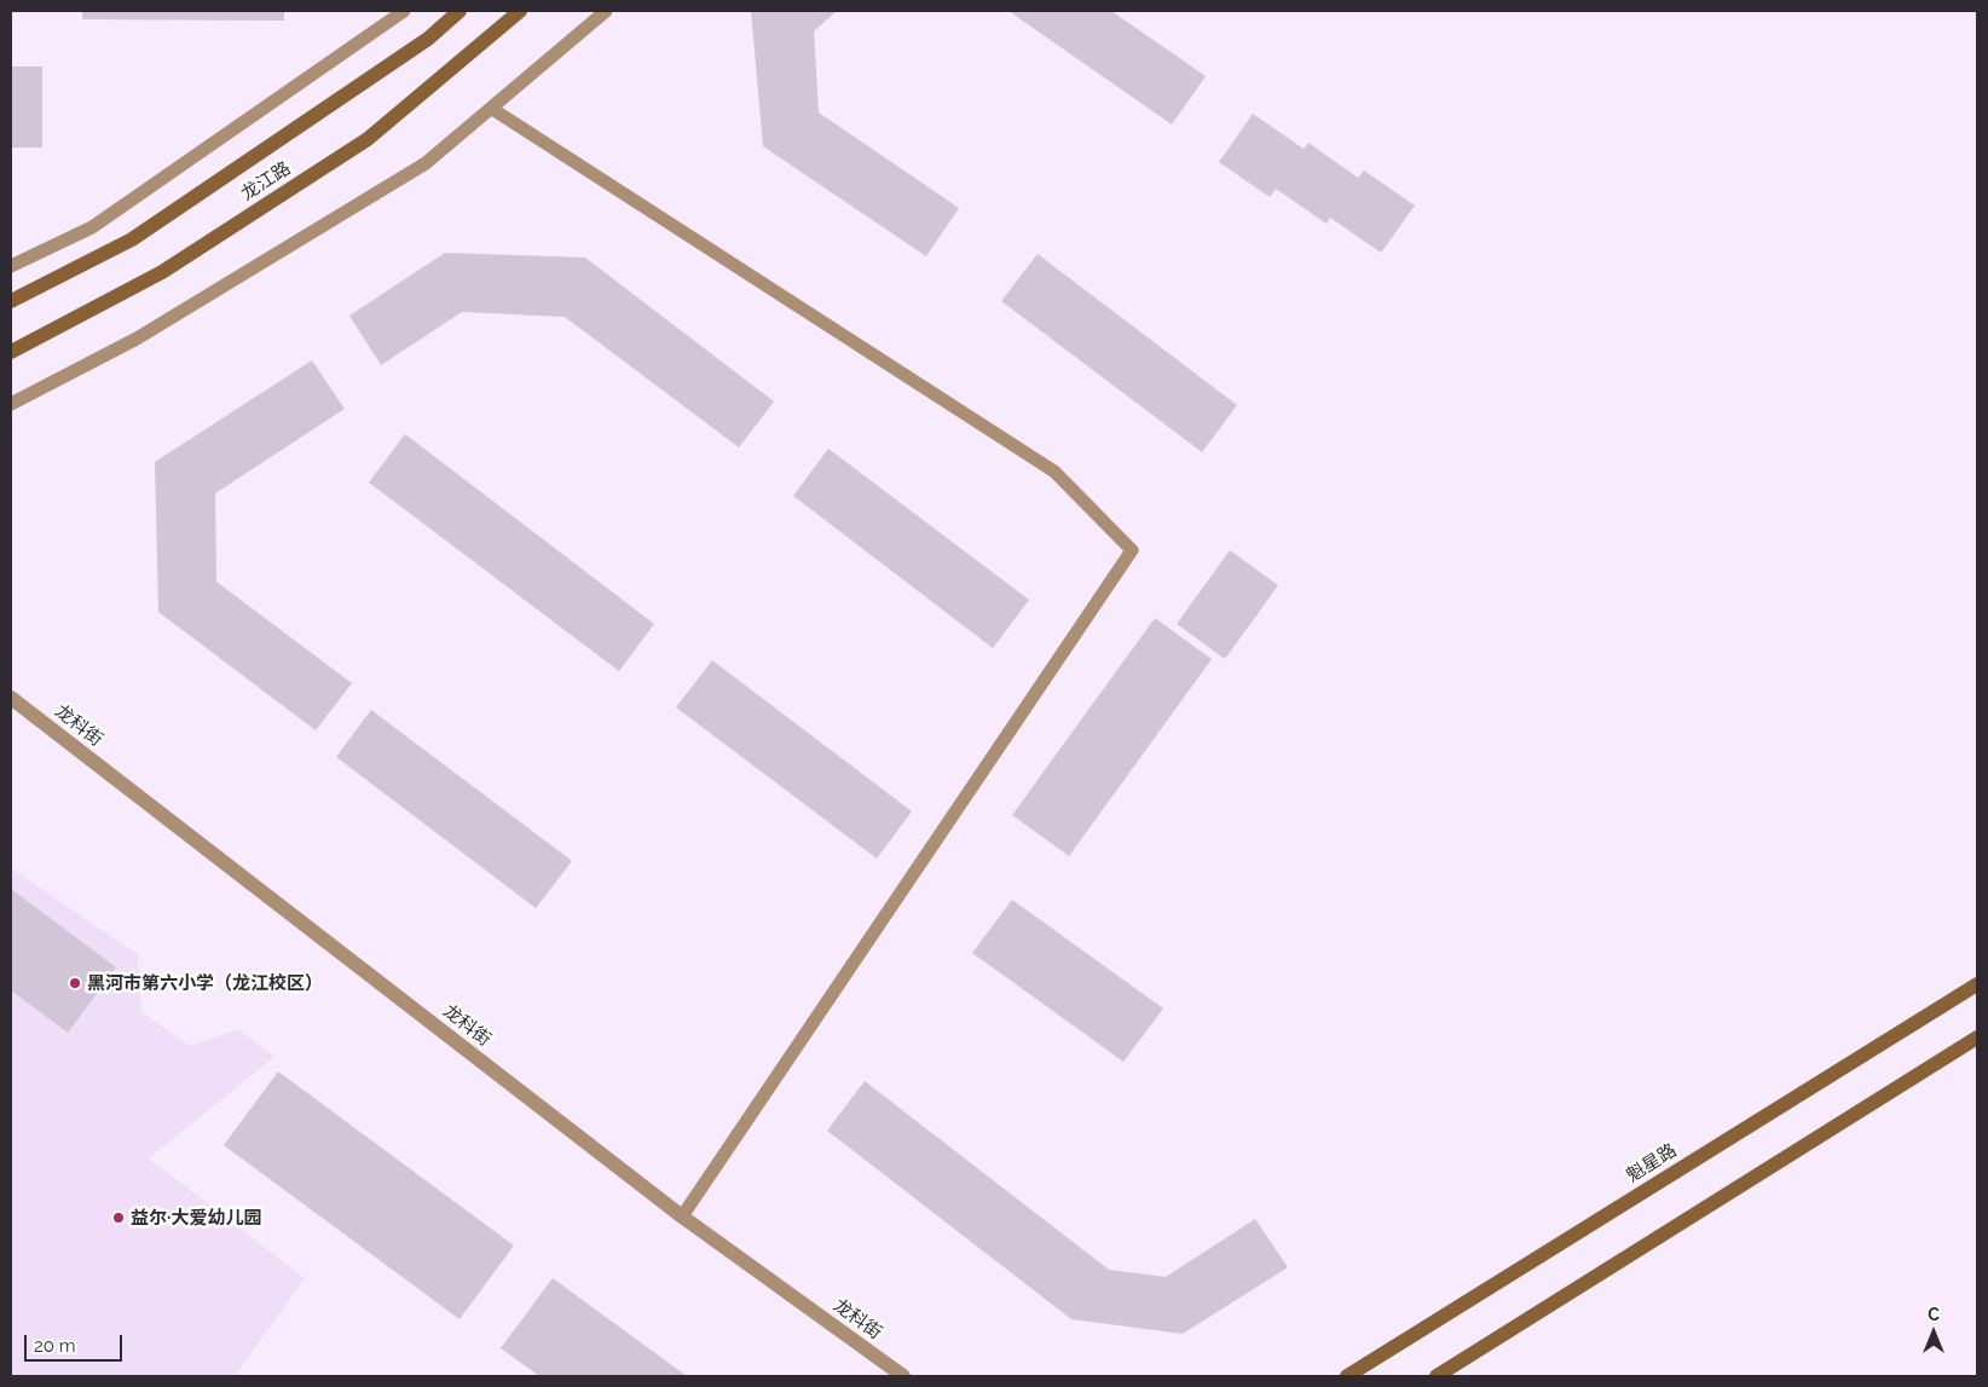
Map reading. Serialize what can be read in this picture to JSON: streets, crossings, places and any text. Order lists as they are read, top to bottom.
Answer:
{
  "streets": {
    "street": ["龙江路", "龙科街", "魁星路"]
  },
  "places": ["黑河市第六小学（龙江校区）", "益尔·大爱幼儿园"],
  "scale_bar": "20 m",
  "north": "top"
}
